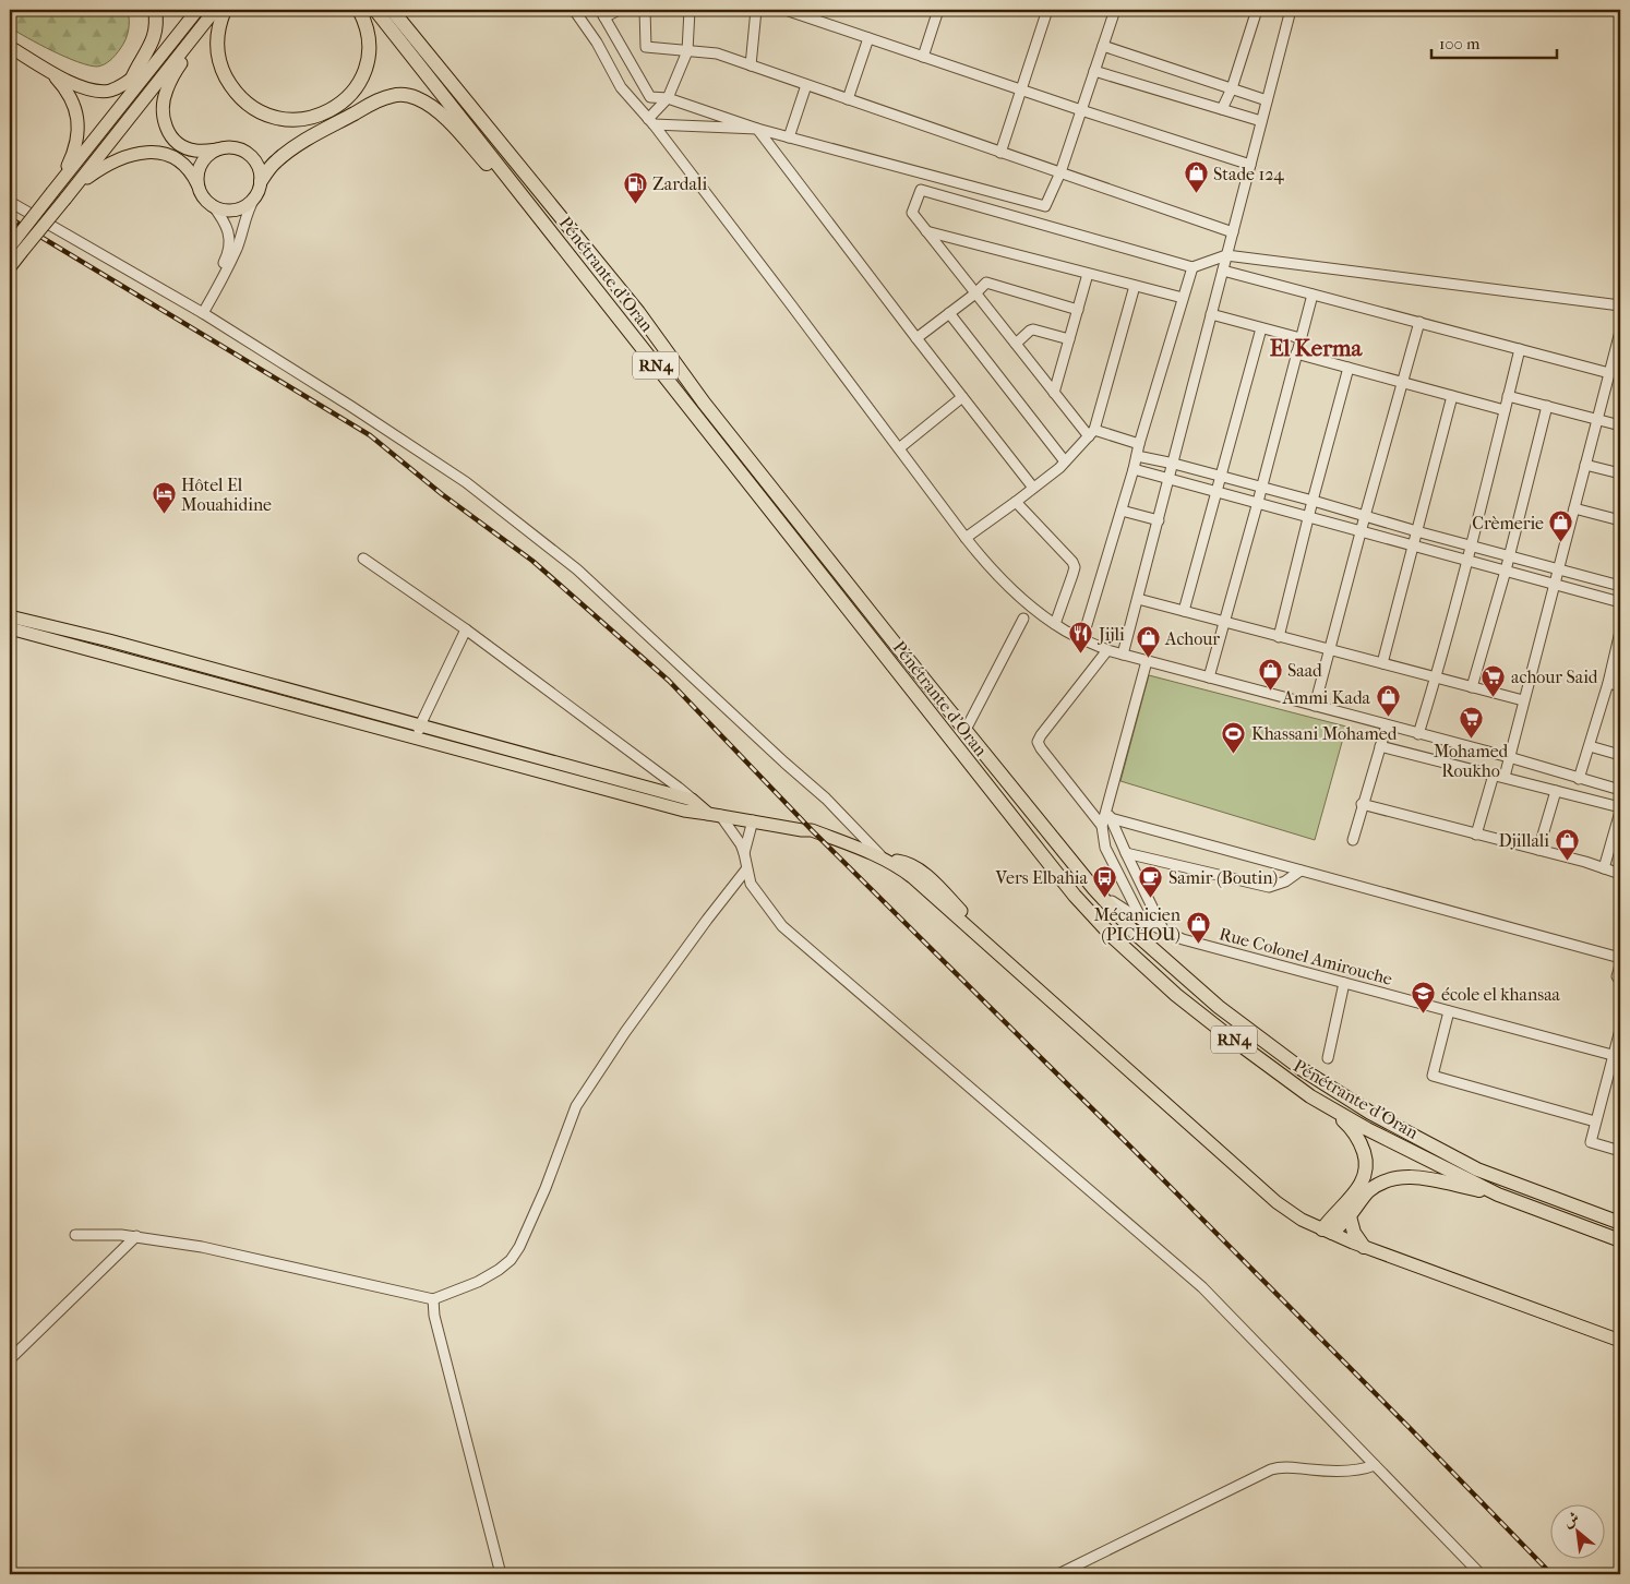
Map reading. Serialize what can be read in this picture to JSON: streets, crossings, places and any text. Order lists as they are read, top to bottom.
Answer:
{
  "streets": {
    "highway": ["Pénétrante d'Oran", "RN4"],
    "street": ["Rue Colonel Amirouche"]
  },
  "crossings": [
    ["Pénétrante d'Oran", "Rue Colonel Amirouche"]
  ],
  "districts": ["El Kerma"],
  "places": {
    "shop": [
      "Stade 124",
      "Crèmerie",
      "Achour",
      "Saad",
      "Ammi Kada",
      "Djillali",
      "Mécanicien (PICHOU)"
    ],
    "fuel station": ["Zardali"],
    "hotel": ["Hôtel El Mouahidine"],
    "restaurant": ["Jijli"],
    "supermarket": ["achour Said", "Mohamed Roukho"],
    "sports": ["Khassani Mohamed"],
    "bus stop": ["Vers Elbahia"],
    "cafe": ["Samir (Boutin)"],
    "school or university": ["école el khansaa"]
  },
  "scale_bar": "100 m",
  "north": "top left"
}
